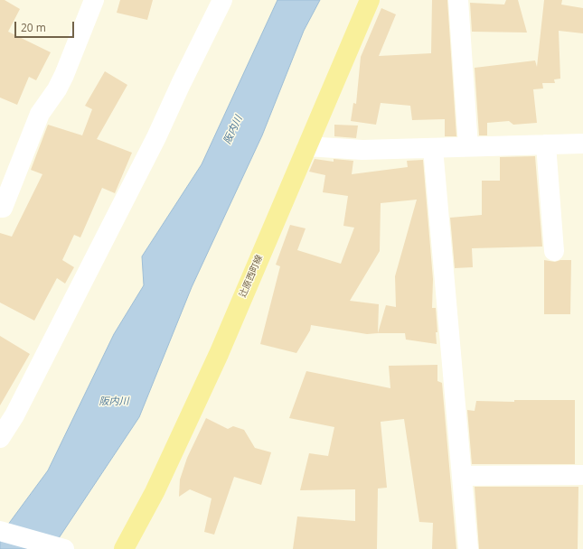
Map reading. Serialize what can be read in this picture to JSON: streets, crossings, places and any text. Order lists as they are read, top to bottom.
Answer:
{
  "streets": {
    "main road": ["辻原西町線"]
  },
  "water": ["阪内川"],
  "scale_bar": "20 m"
}
